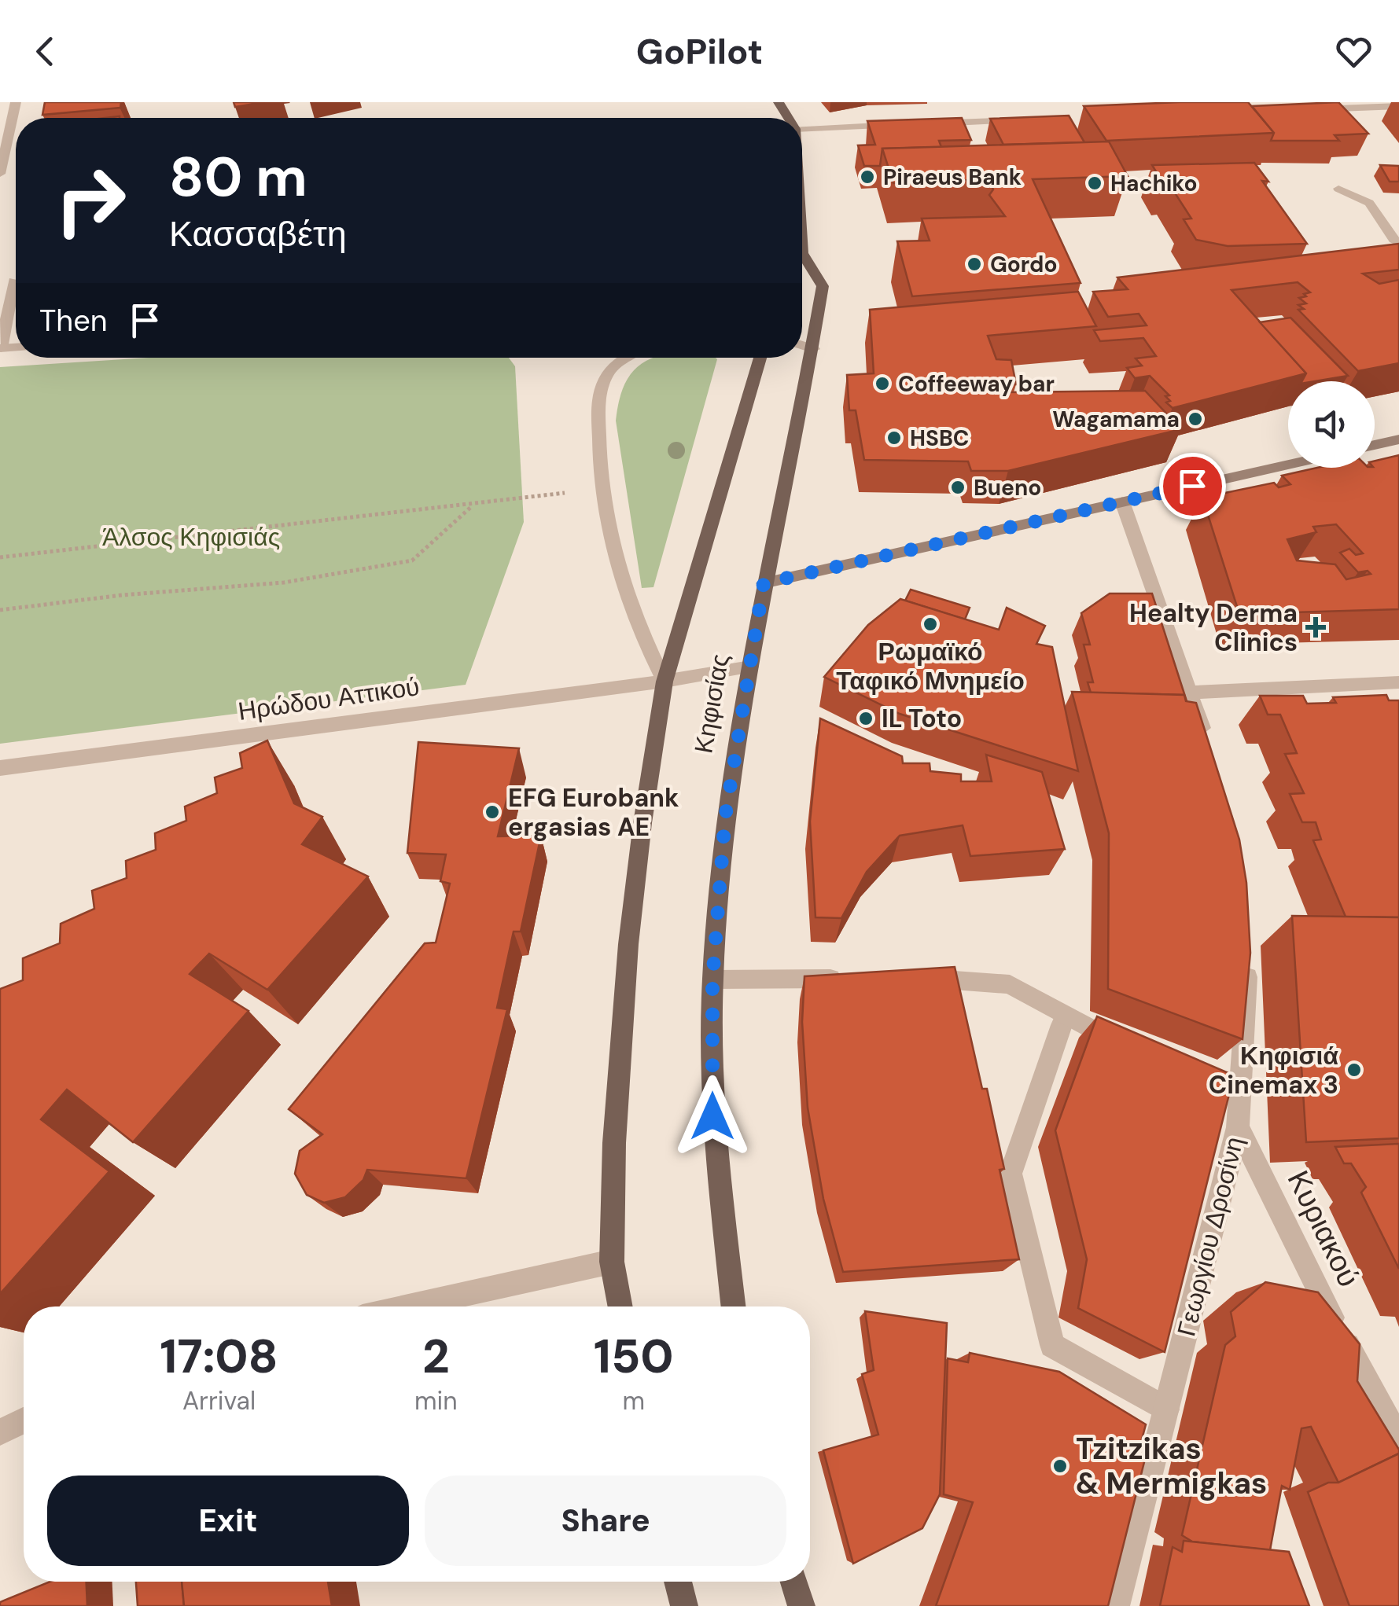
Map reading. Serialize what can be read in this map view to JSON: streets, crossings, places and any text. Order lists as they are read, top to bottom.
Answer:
{
  "streets": {
    "main road": ["Κηφισίας"],
    "street": ["Ηρώδου Αττικού", "Κυριακού", "Γεωργίου Δροσίνη"]
  },
  "crossings": [
    ["Ηρώδου Αττικού", "Κηφισίας"],
    ["Κυριακού", "Γεωργίου Δροσίνη"]
  ],
  "parks": ["Άλσος Κηφισιάς"],
  "places": {
    "other": [
      "Piraeus Bank",
      "Hachiko",
      "Gordo",
      "Coffeeway bar",
      "Wagamama",
      "HSBC",
      "Bueno",
      "Ρωμαϊκό Ταφικό Μνημείο",
      "IL Toto",
      "EFG Eurobank ergasias AE",
      "Κηφισιά Cinemax 3",
      "Tzitzikas & Mermigkas"
    ],
    "health": ["Healty Derma Clinics"]
  },
  "page": {
    "header": "GoPilot",
    "turn": ["80 m", "Κασσαβέτη"],
    "then": "Then",
    "eta": [
      "17:08",
      "Arrival",
      "2",
      "min",
      "150",
      "m"
    ],
    "buttons": ["Exit", "Share"]
  }
}
